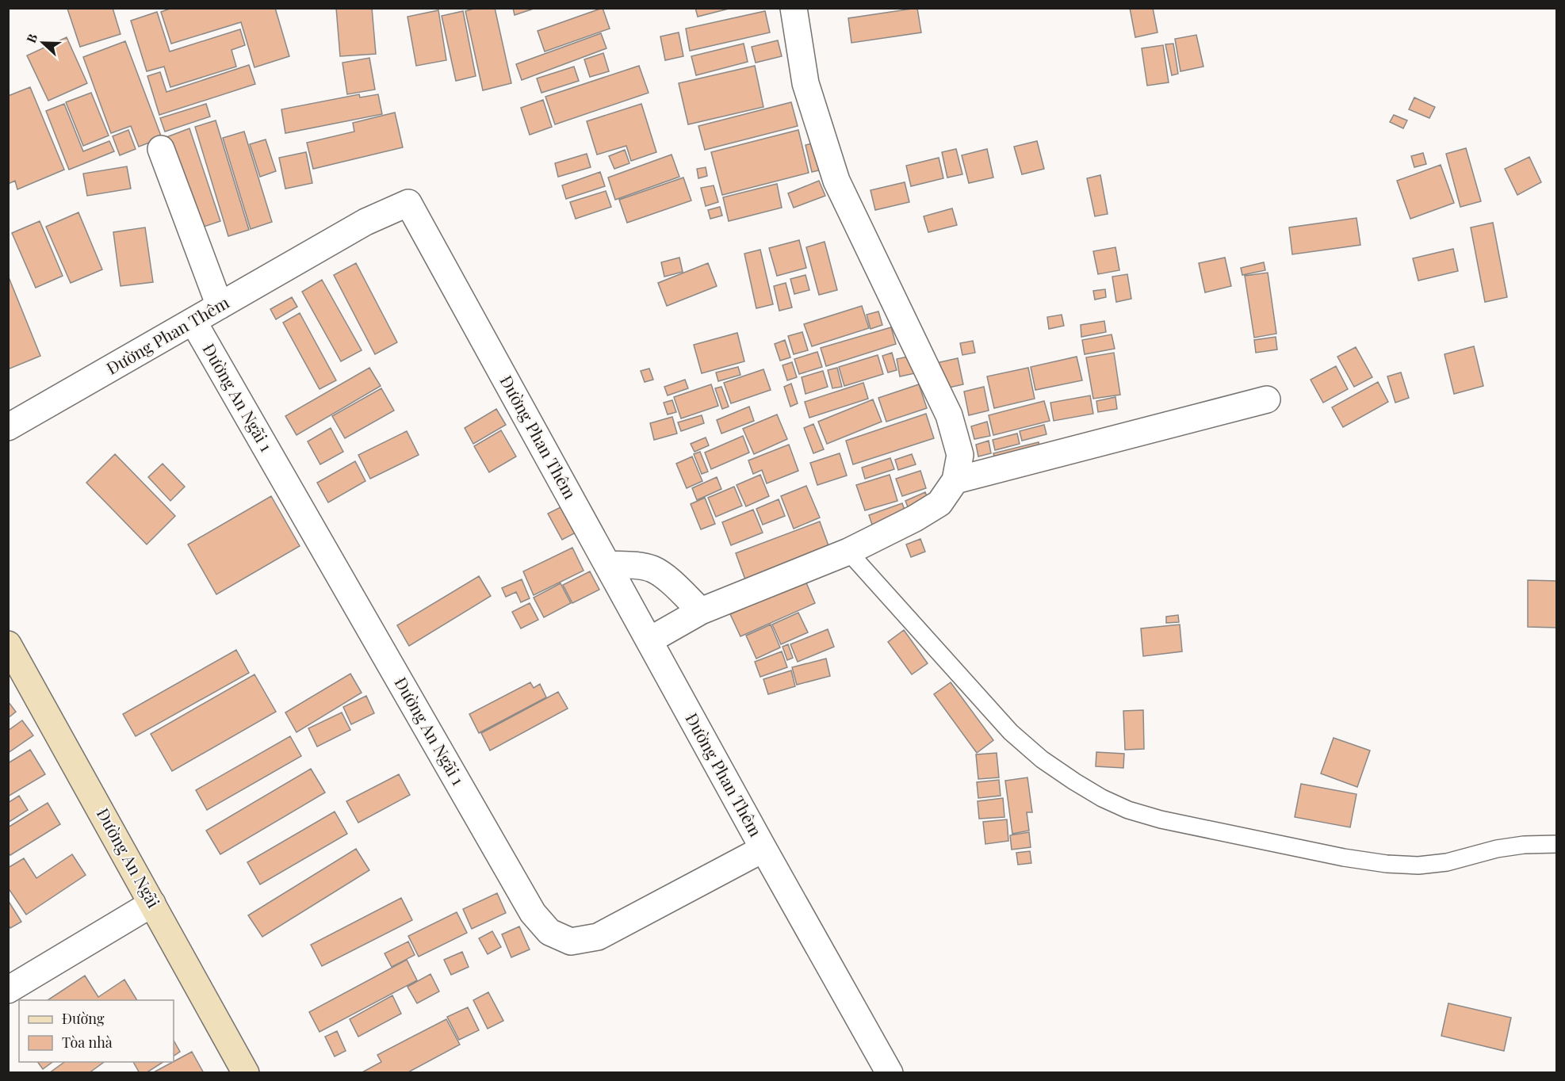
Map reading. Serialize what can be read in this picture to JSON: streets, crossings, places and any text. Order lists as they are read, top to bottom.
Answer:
{
  "streets": {
    "main road": ["Đường An Ngãi"],
    "street": ["Đường Phan Thêm", "Đường An Ngãi 1"]
  },
  "crossings": [
    ["Đường Phan Thêm", "Đường An Ngãi 1"]
  ],
  "legend": ["Đường", "Tòa nhà"],
  "north": "left"
}
